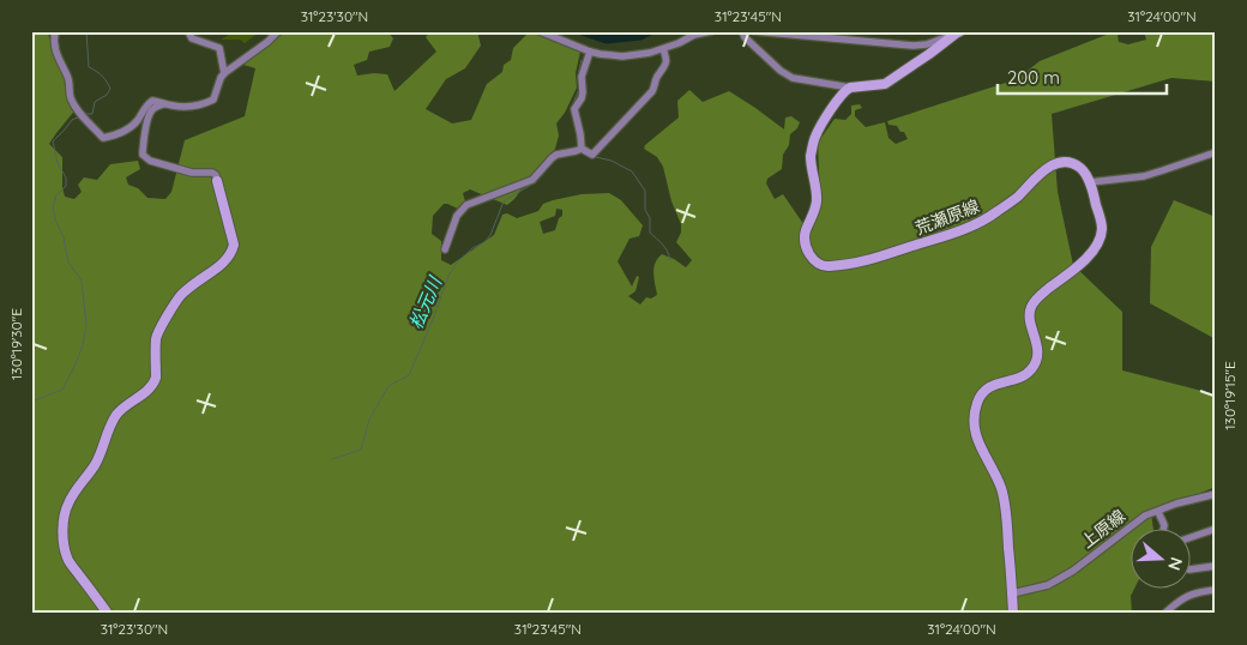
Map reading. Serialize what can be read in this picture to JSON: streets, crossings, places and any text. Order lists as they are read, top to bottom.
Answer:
{
  "streets": {
    "street": ["荒瀬原線", "上原線"]
  },
  "water": ["松元川"],
  "scale_bar": "200 m",
  "north": "right",
  "coordinates": [
    "31°23'30\"N",
    "31°23'45\"N",
    "31°24'00\"N",
    "130°19'30\"E",
    "130°19'15\"E"
  ]
}
